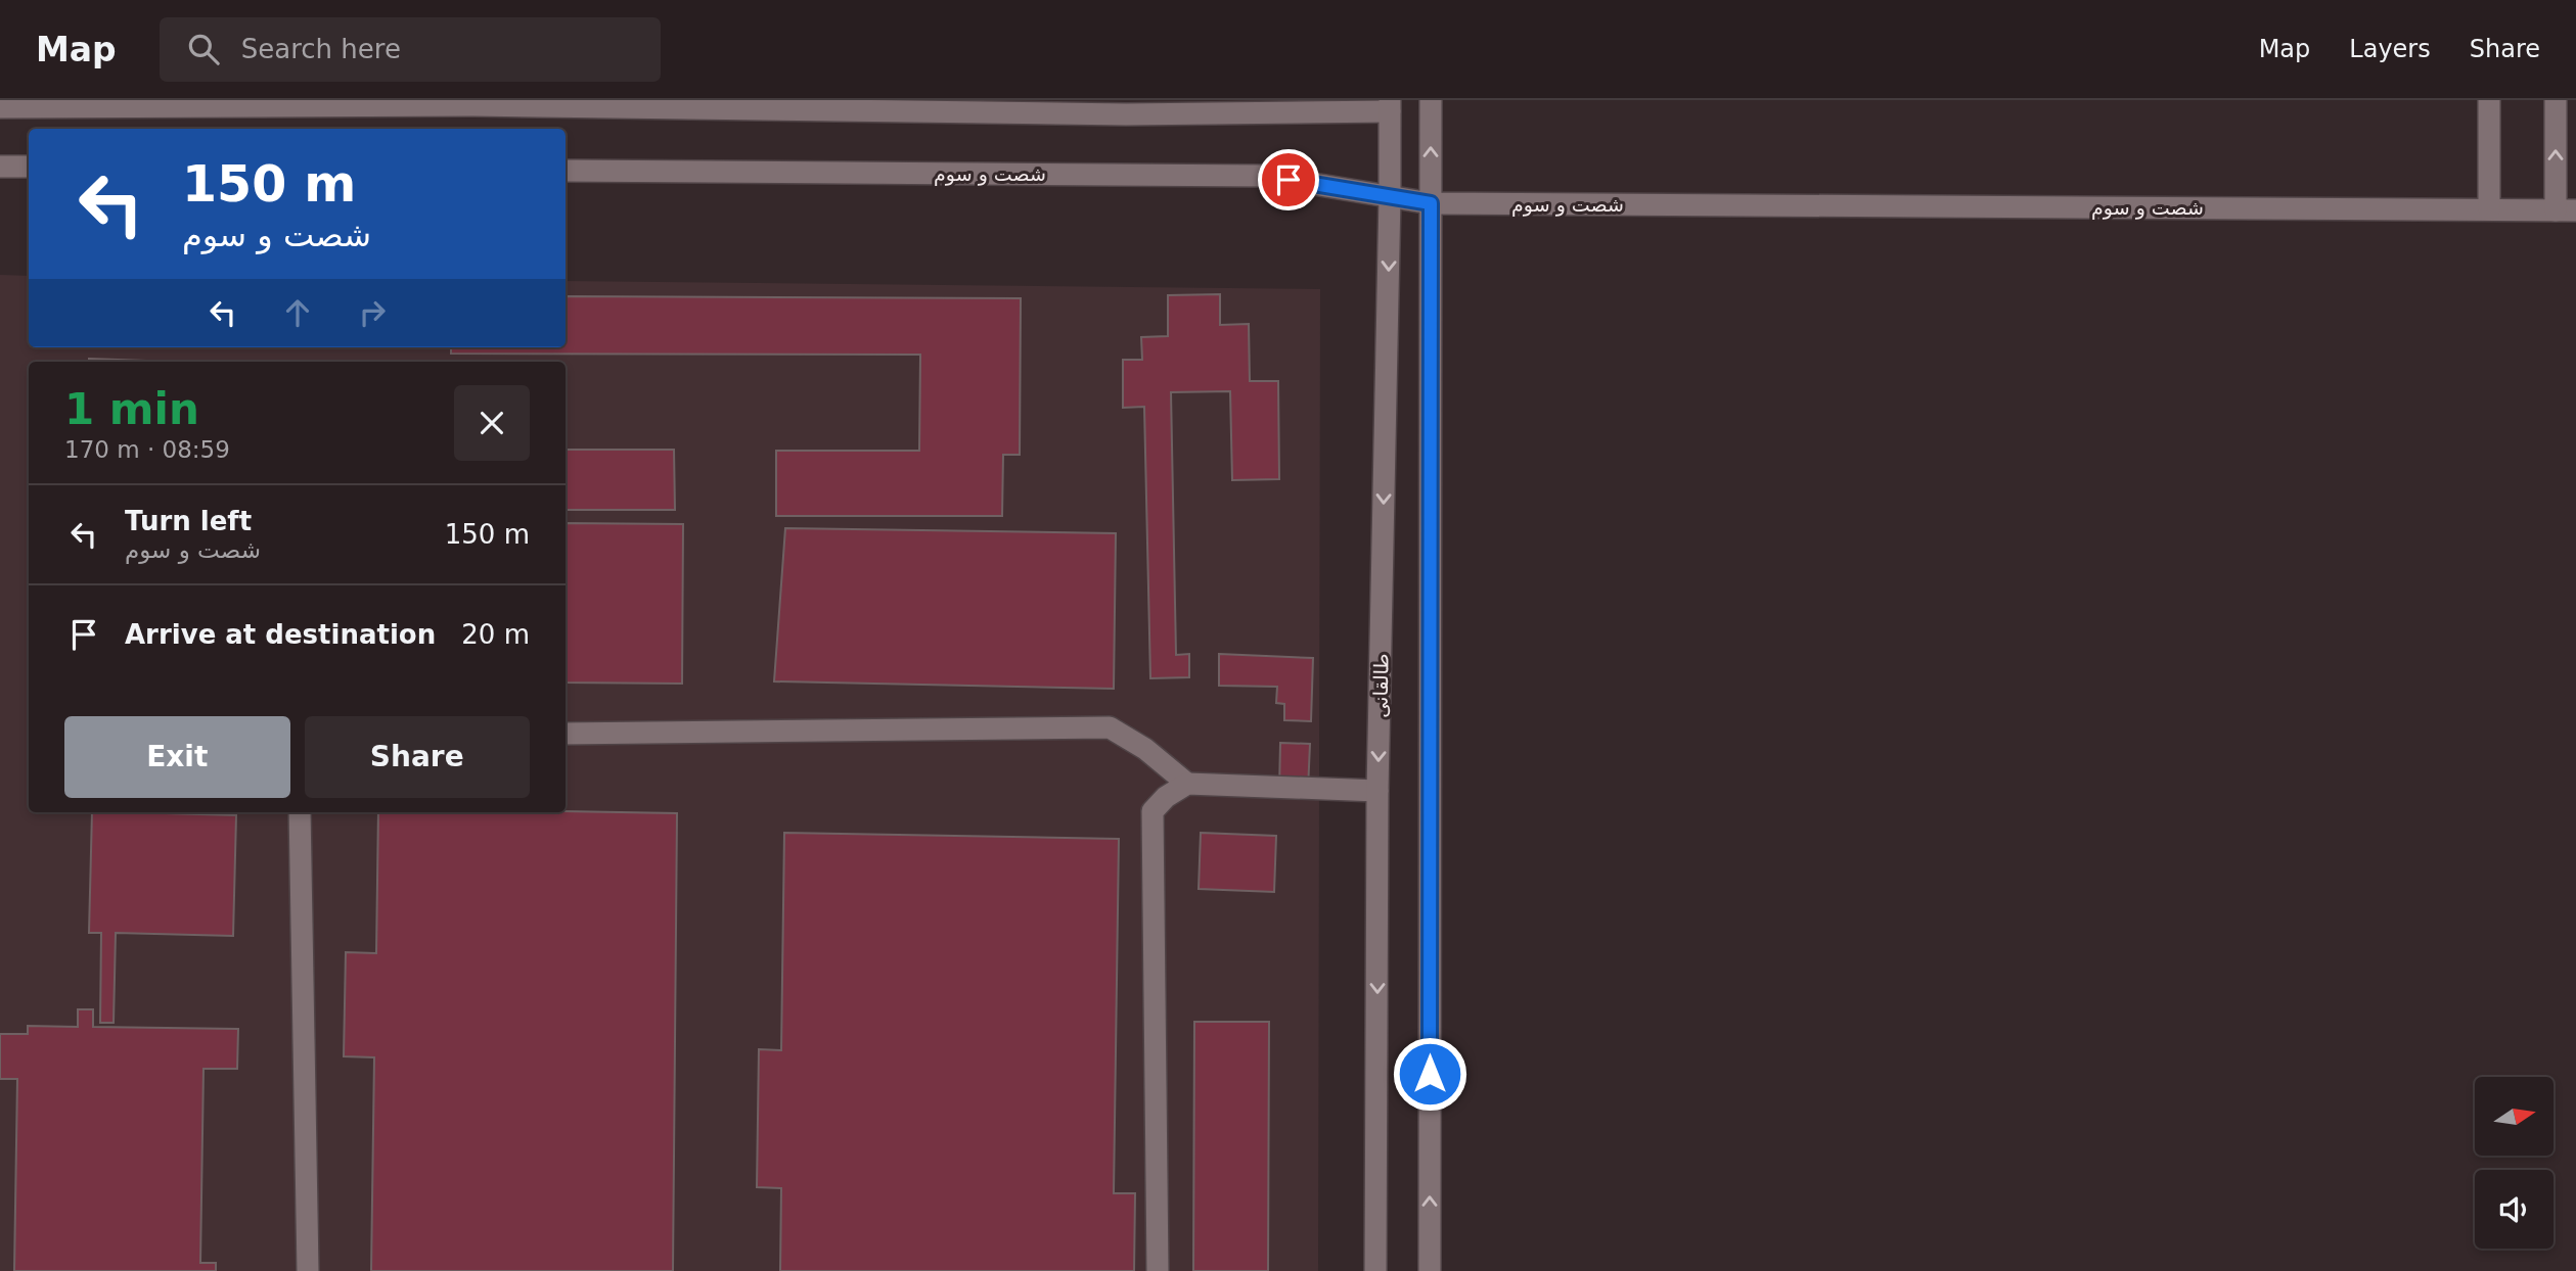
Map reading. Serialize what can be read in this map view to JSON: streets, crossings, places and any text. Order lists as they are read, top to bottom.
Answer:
{
  "streets": {
    "street": ["شصت و سوم", "طالقانی"]
  },
  "crossings": [
    ["شصت و سوم", "طالقانی"]
  ],
  "north": "right",
  "page": {
    "header": "Map",
    "search": "Search here",
    "nav": ["Map", "Layers", "Share"],
    "turn": ["150 m", "شصت و سوم"],
    "heading": ["1 min", "170 m · 08:59"],
    "list": [
      {
        "name": "Turn left",
        "note": "شصت و سوم",
        "value": "150 m"
      },
      {
        "name": "Arrive at destination",
        "value": "20 m"
      }
    ],
    "buttons": ["Exit", "Share"]
  }
}
